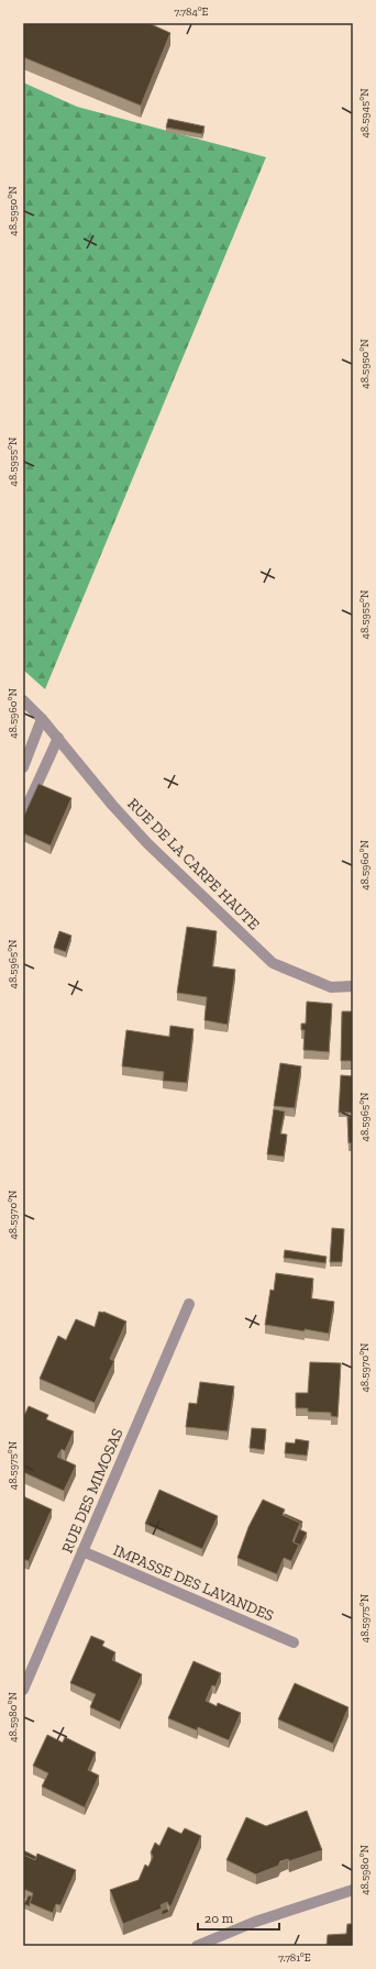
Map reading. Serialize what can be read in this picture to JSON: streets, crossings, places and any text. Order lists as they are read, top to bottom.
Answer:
{
  "streets": {
    "street": ["RUE DE LA CARPE HAUTE", "RUE DES MIMOSAS", "IMPASSE DES LAVANDES"]
  },
  "crossings": [
    ["RUE DES MIMOSAS", "IMPASSE DES LAVANDES"]
  ],
  "scale_bar": "20 m",
  "coordinates": [
    "7.784°E",
    "48.5945°N",
    "48.5950°N",
    "48.5955°N",
    "48.5960°N",
    "48.5965°N",
    "48.5970°N",
    "48.5975°N",
    "48.5980°N",
    "7.781°E"
  ]
}
